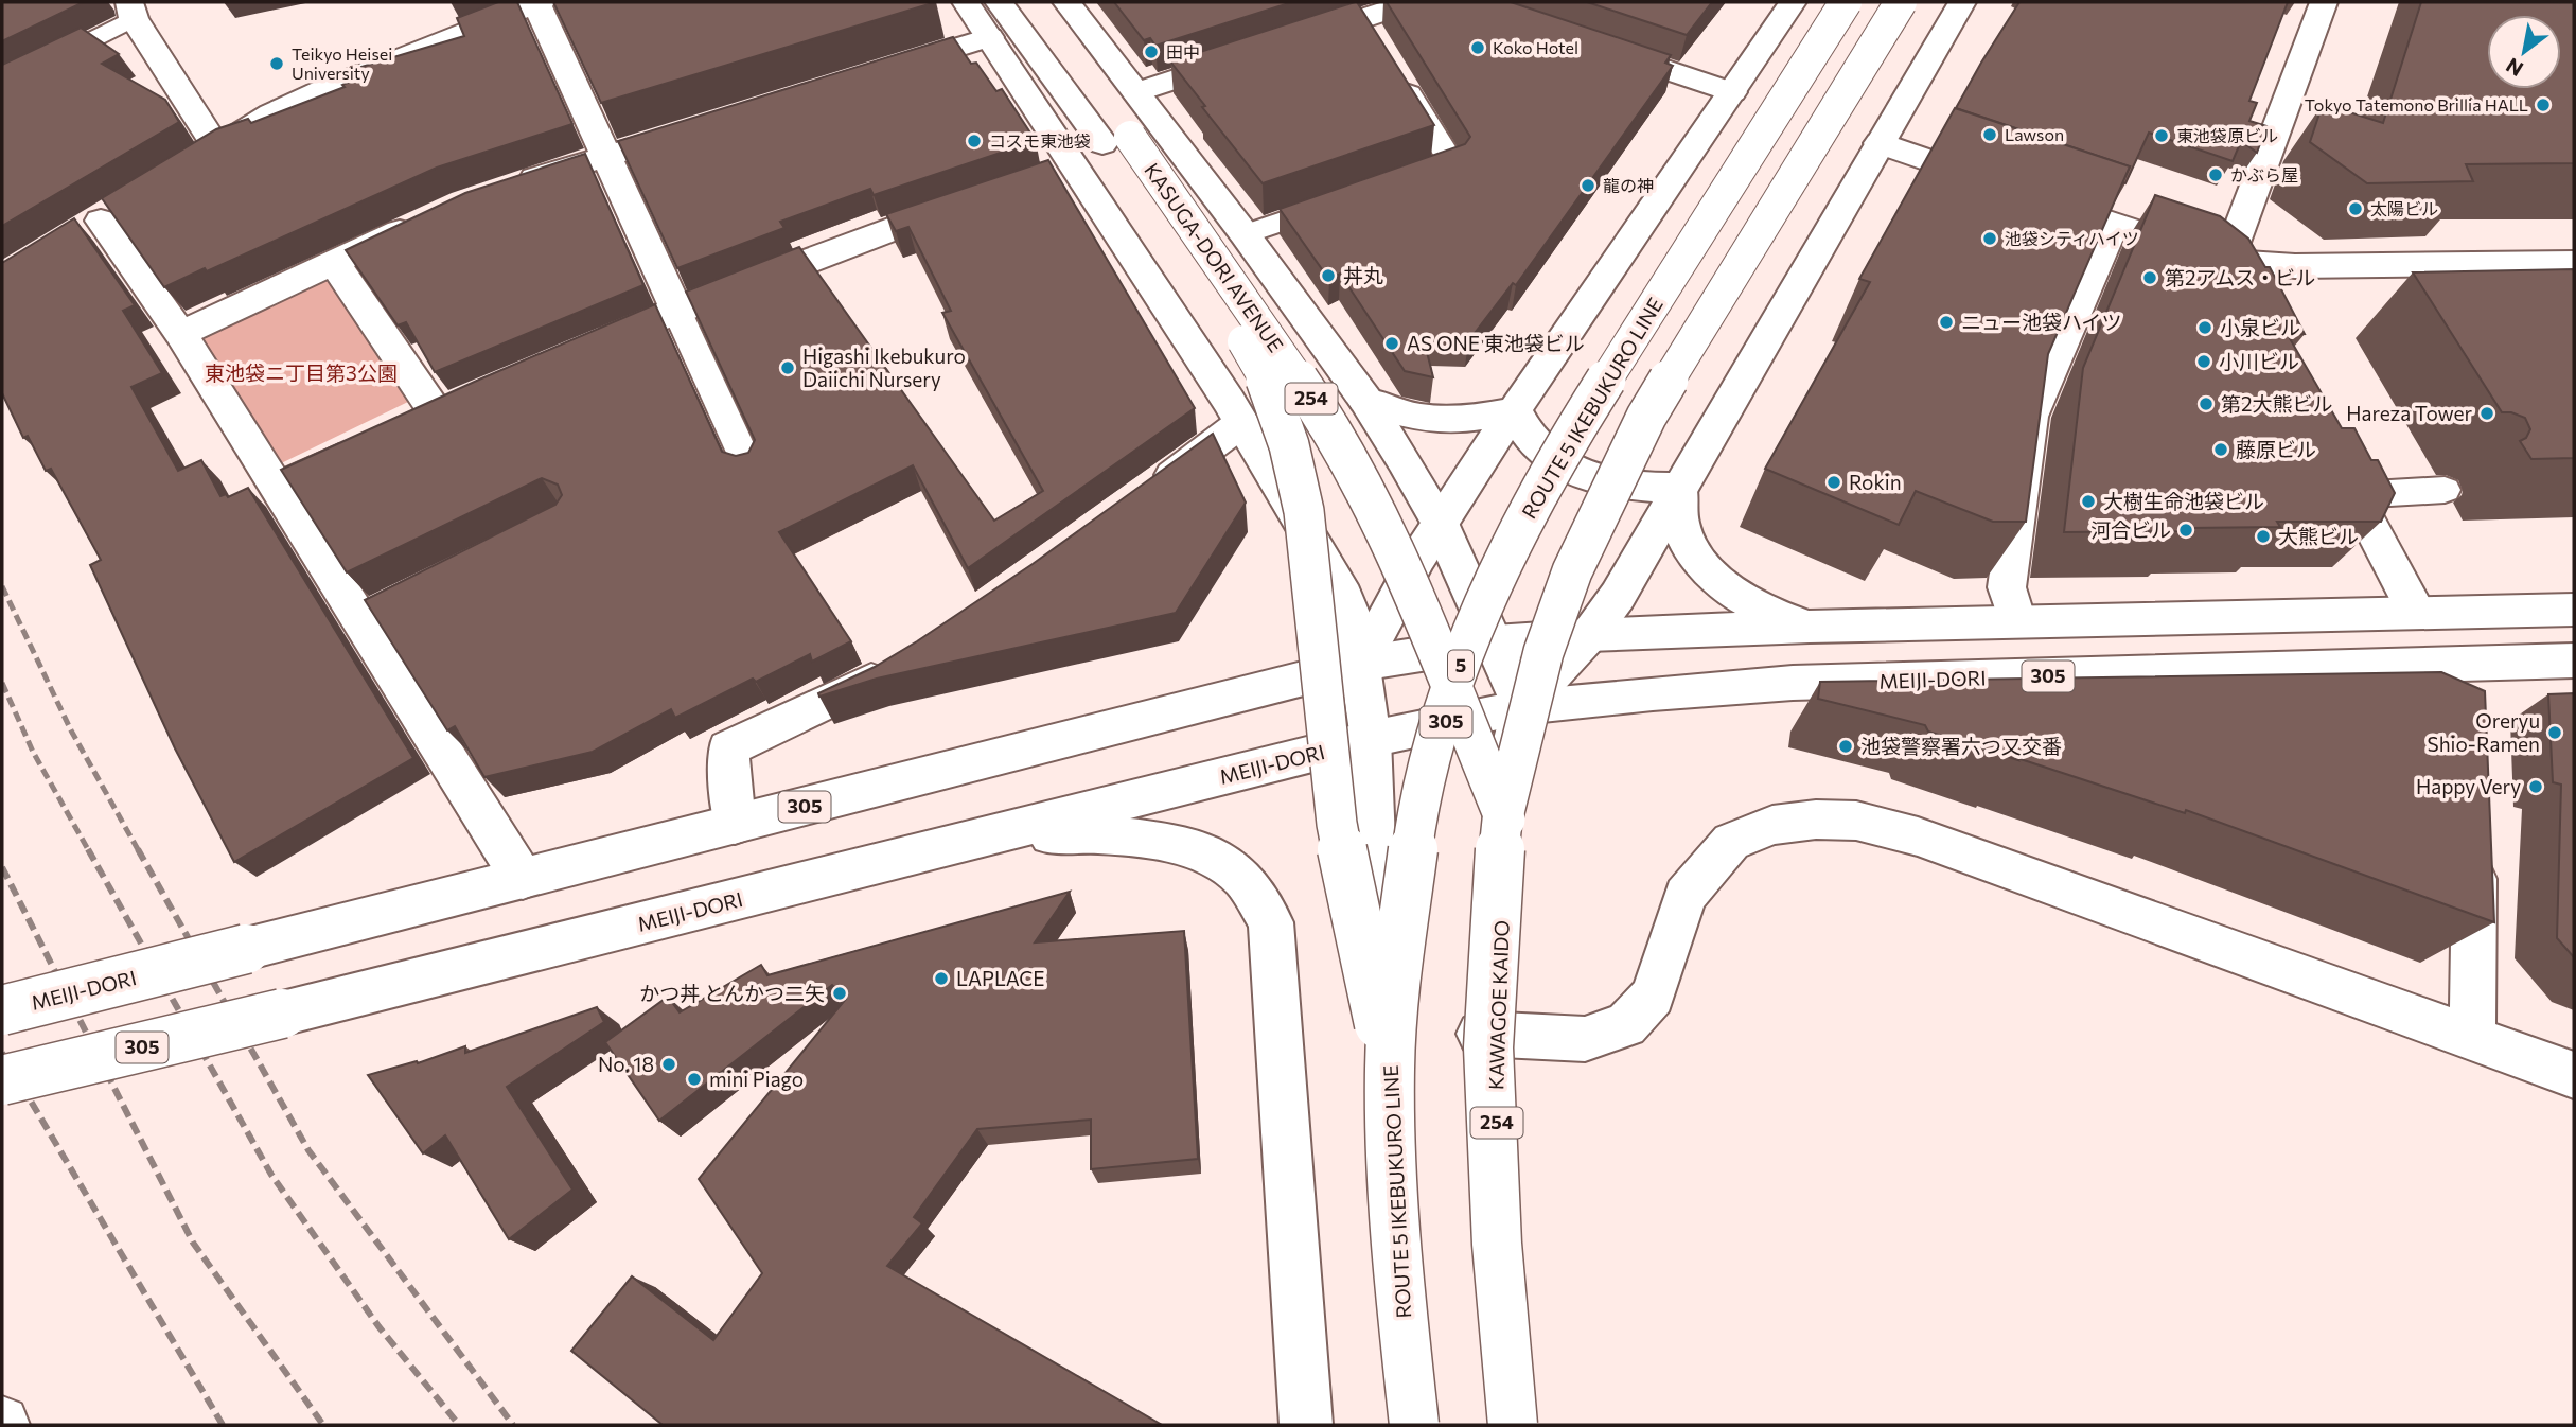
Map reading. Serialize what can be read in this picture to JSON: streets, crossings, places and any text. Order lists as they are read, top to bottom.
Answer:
{
  "streets": {
    "main road": [
      "KASUGA-DORI AVENUE",
      "254",
      "ROUTE 5 IKEBUKURO LINE",
      "5",
      "305",
      "MEIJI-DORI",
      "KAWAGOE KAIDO"
    ]
  },
  "crossings": [
    ["KASUGA-DORI AVENUE", "ROUTE 5 IKEBUKURO LINE"],
    ["KASUGA-DORI AVENUE", "KAWAGOE KAIDO"]
  ],
  "parks": ["東池袋ニ丁目第3公園"],
  "places": [
    "Koko Hotel",
    "田中",
    "Teikyo Heisei University",
    "Tokyo Tatemono Brillia HALL",
    "Lawson",
    "東池袋原ビル",
    "コスモ東池袋",
    "かぶら屋",
    "龍の神",
    "太陽ビル",
    "池袋シティハイツ",
    "丼丸",
    "第2アムス・ビル",
    "ニュー池袋ハイツ",
    "小泉ビル",
    "AS ONE 東池袋ビル",
    "小川ビル",
    "Higashi Ikebukuro Daiichi Nursery",
    "第2大熊ビル",
    "Hareza Tower",
    "藤原ビル",
    "Rokin",
    "大樹生命池袋ビル",
    "河合ビル",
    "大熊ビル",
    "Oreryu Shio-Ramen",
    "池袋警察署六つ又交番",
    "Happy Very",
    "LAPLACE",
    "かつ丼 とんかつ二矢",
    "No. 18",
    "mini Piago"
  ],
  "north": "bottom left"
}
